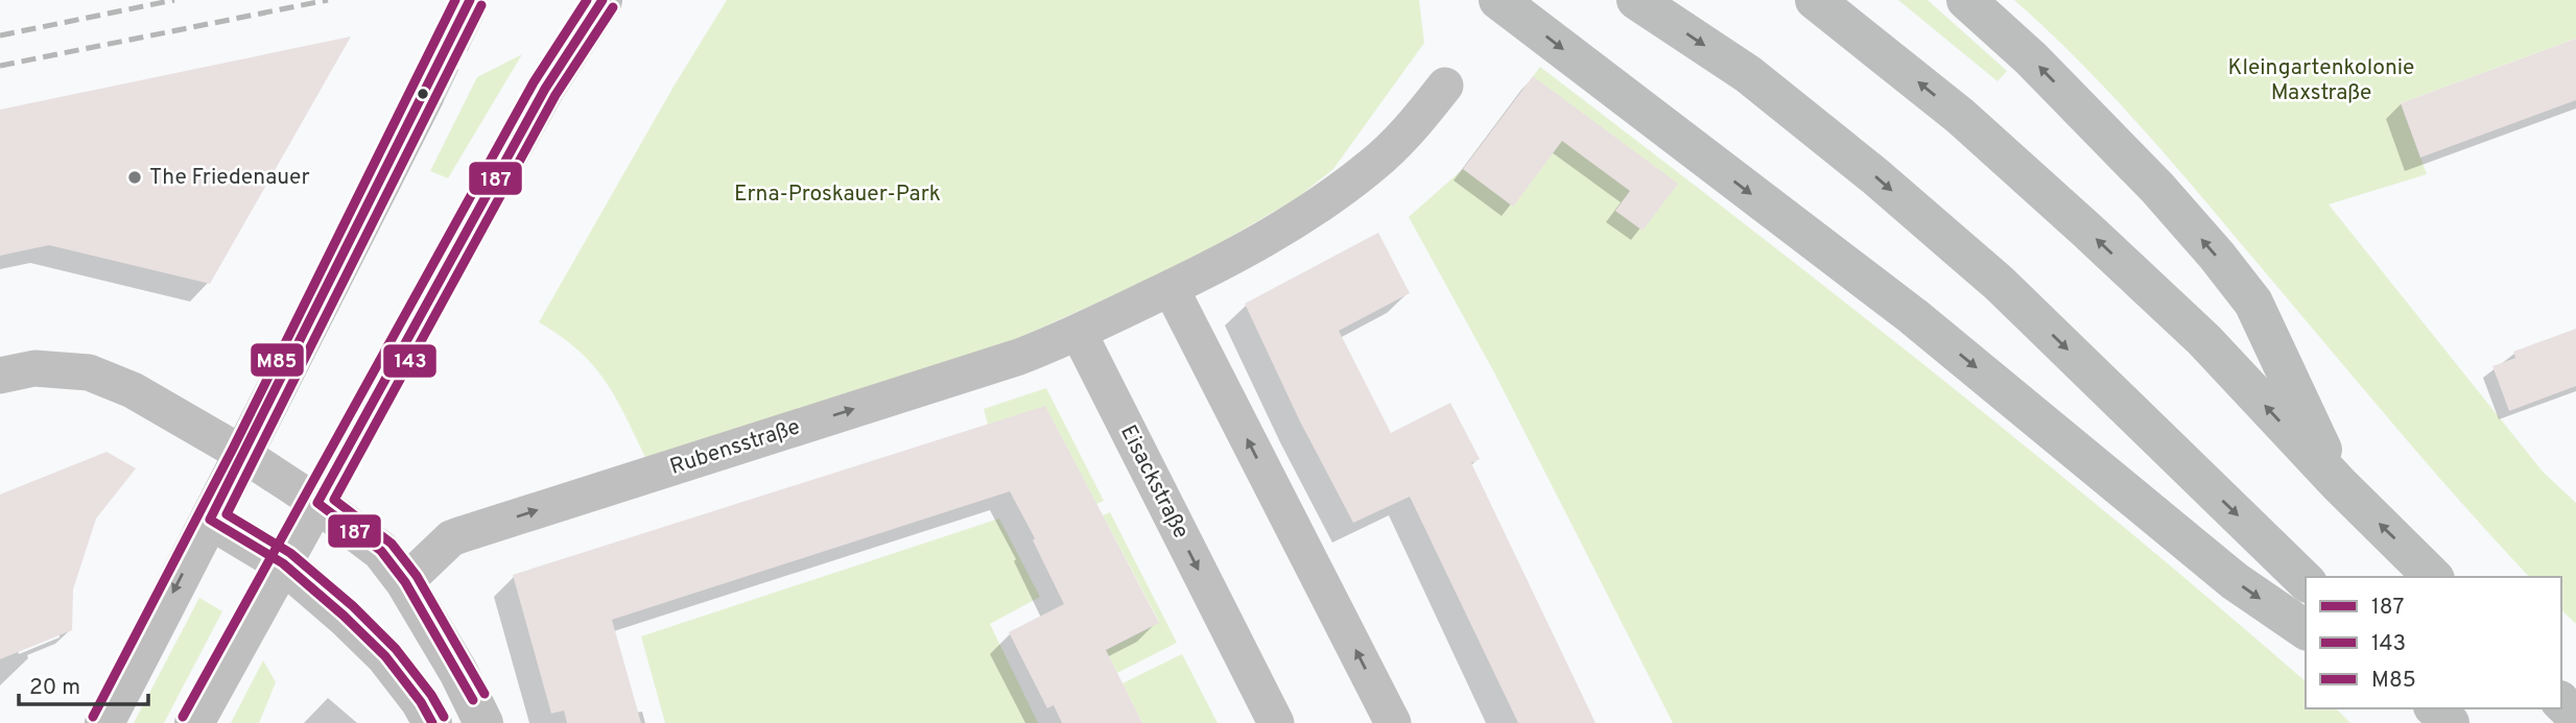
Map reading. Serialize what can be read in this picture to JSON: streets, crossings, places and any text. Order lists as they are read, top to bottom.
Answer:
{
  "streets": {
    "street": ["Rubensstraße", "Eisackstraße"]
  },
  "crossings": [
    ["Rubensstraße", "Eisackstraße"]
  ],
  "one_way": ["Rubensstraße"],
  "parks": ["Kleingartenkolonie Maxstraße", "Erna-Proskauer-Park"],
  "places": ["The Friedenauer"],
  "lines": ["transit line 187", "transit line M85", "transit line 143"],
  "legend": ["187", "143", "M85"],
  "scale_bar": "20 m"
}
